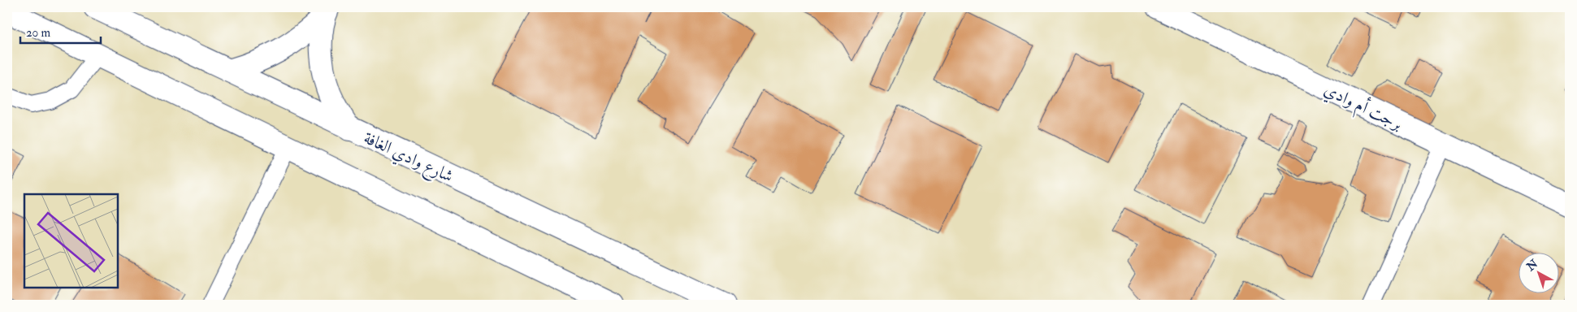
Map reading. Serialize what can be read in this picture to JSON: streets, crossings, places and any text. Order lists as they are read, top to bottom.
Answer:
{
  "streets": {
    "street": ["برجت أم وادي", "شارع وادي الغافة"]
  },
  "scale_bar": "20 m",
  "north": "top left"
}
